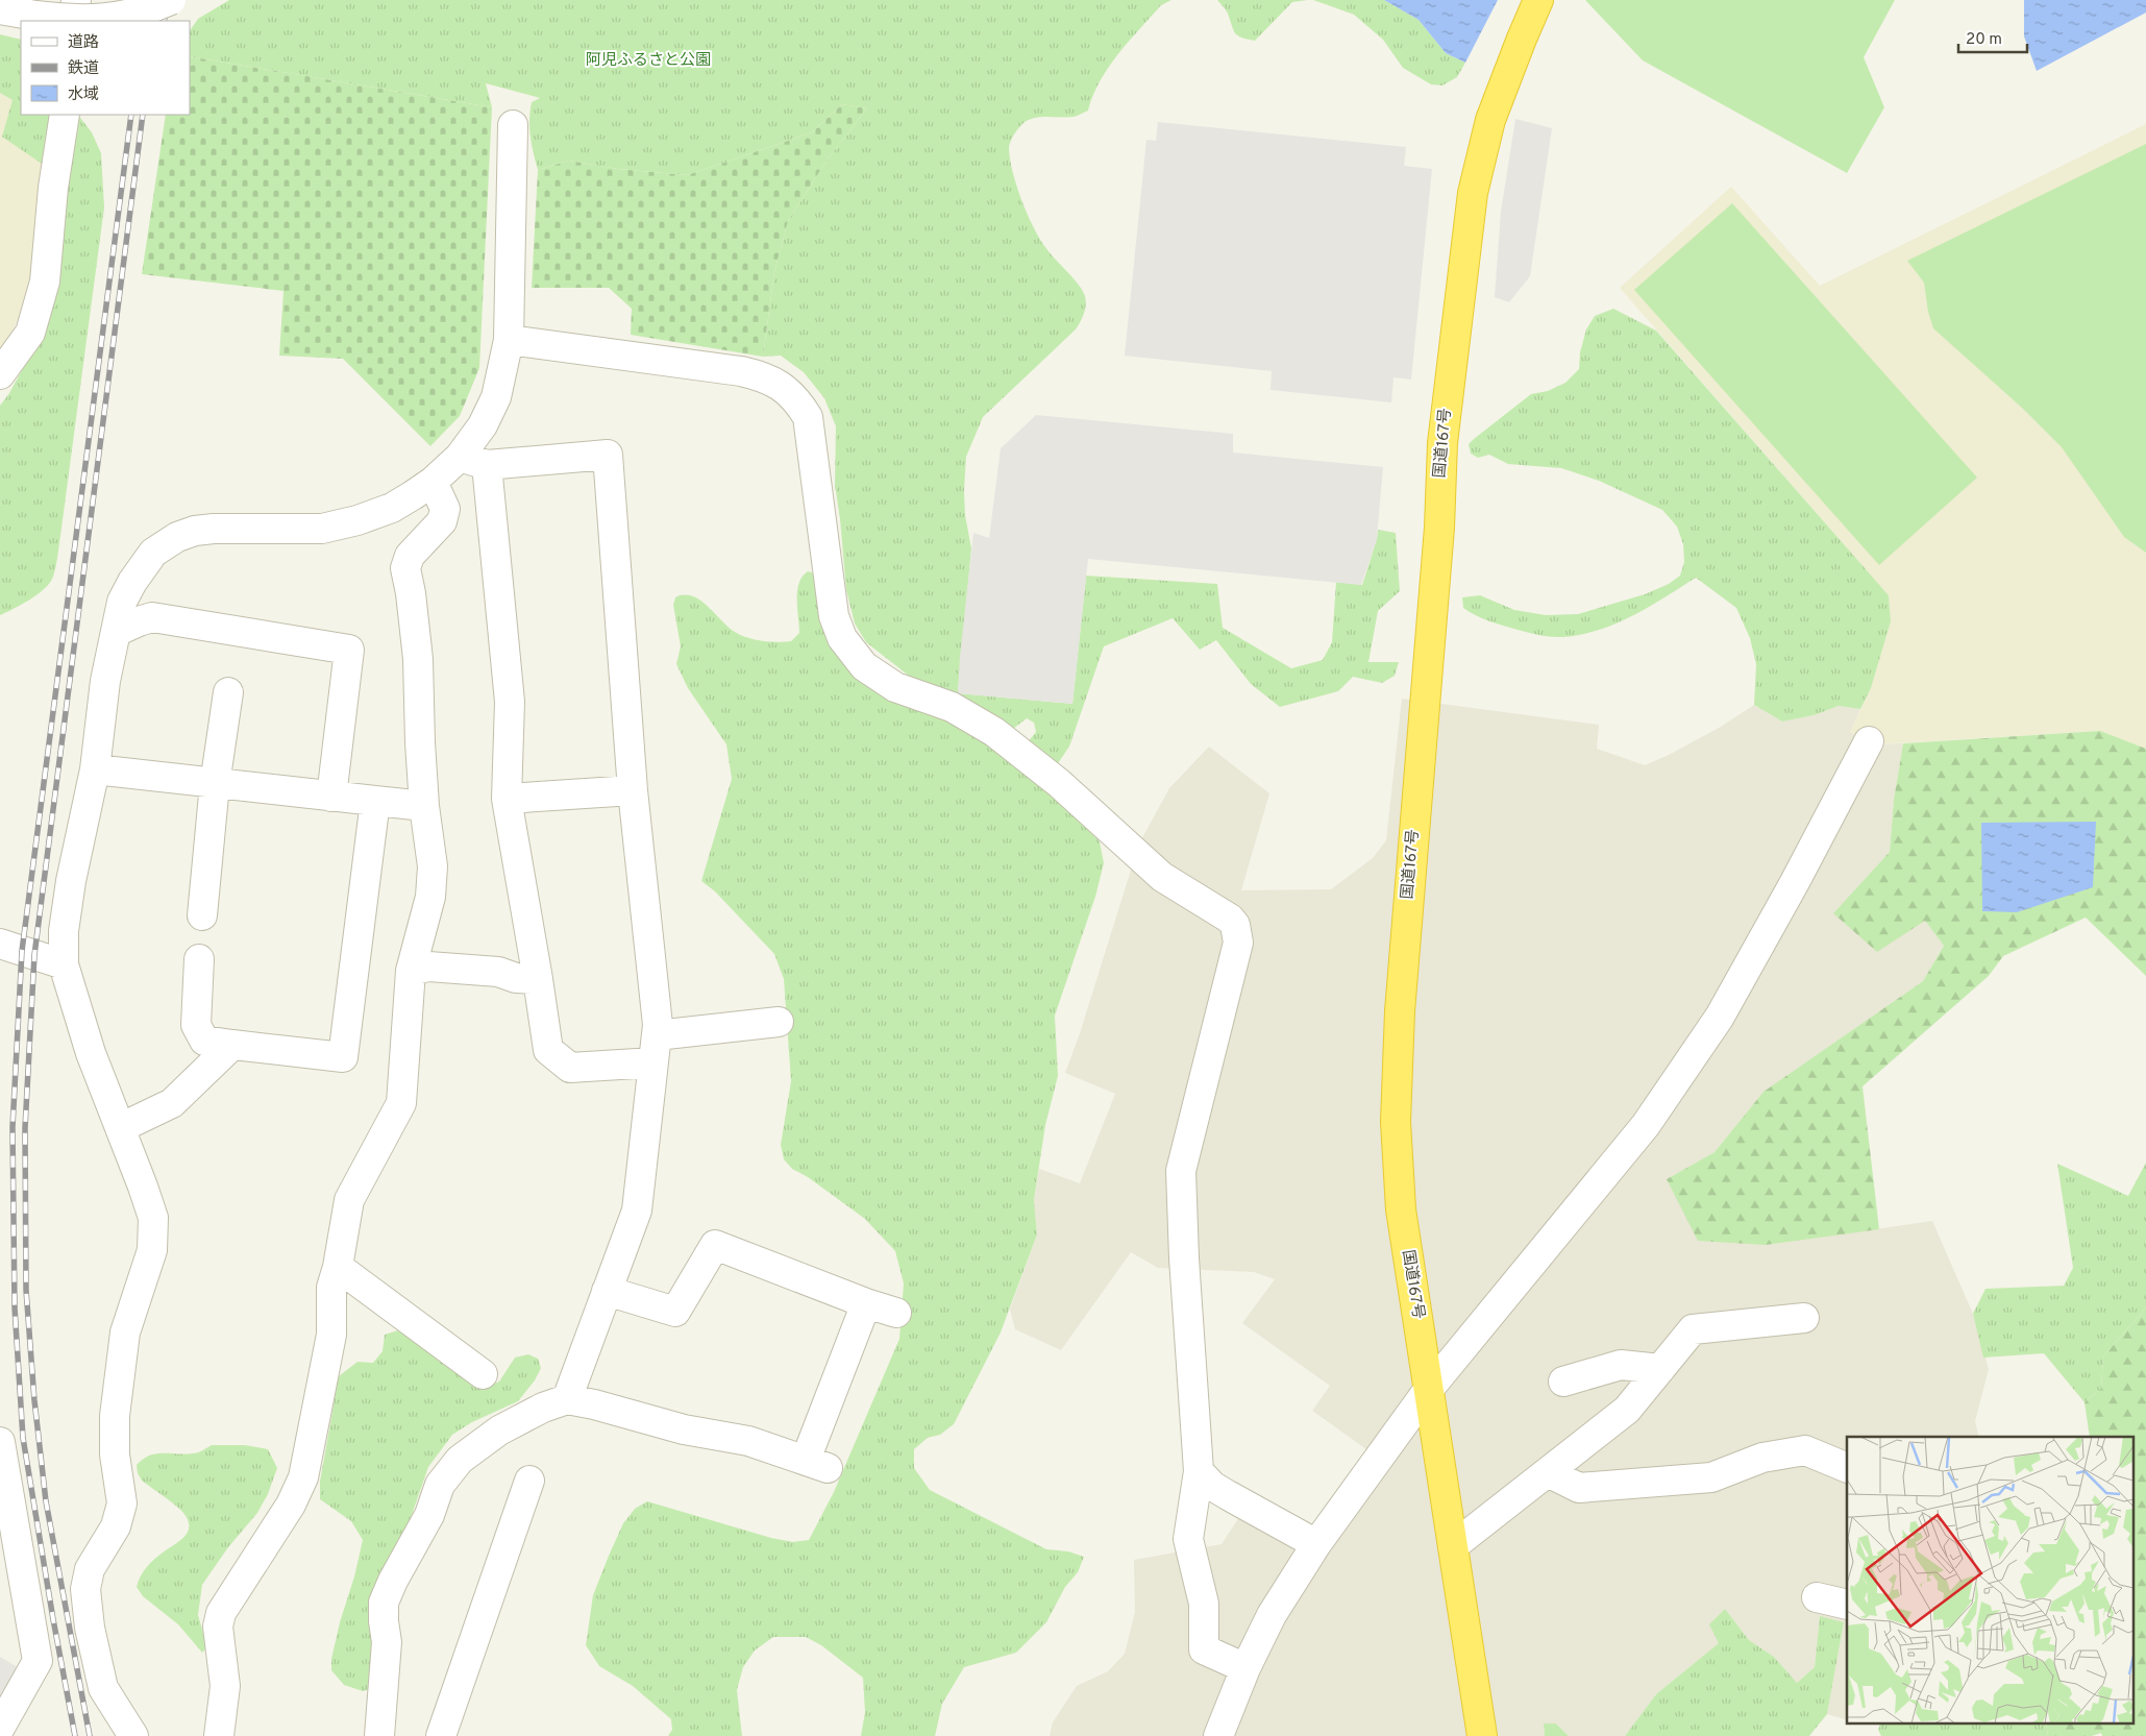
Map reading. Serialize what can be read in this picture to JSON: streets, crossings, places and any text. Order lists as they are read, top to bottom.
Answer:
{
  "streets": {
    "highway": ["国道167号"]
  },
  "parks": ["阿児ふるさと公園"],
  "legend": ["道路", "鉄道", "水域"],
  "scale_bar": "20 m"
}
